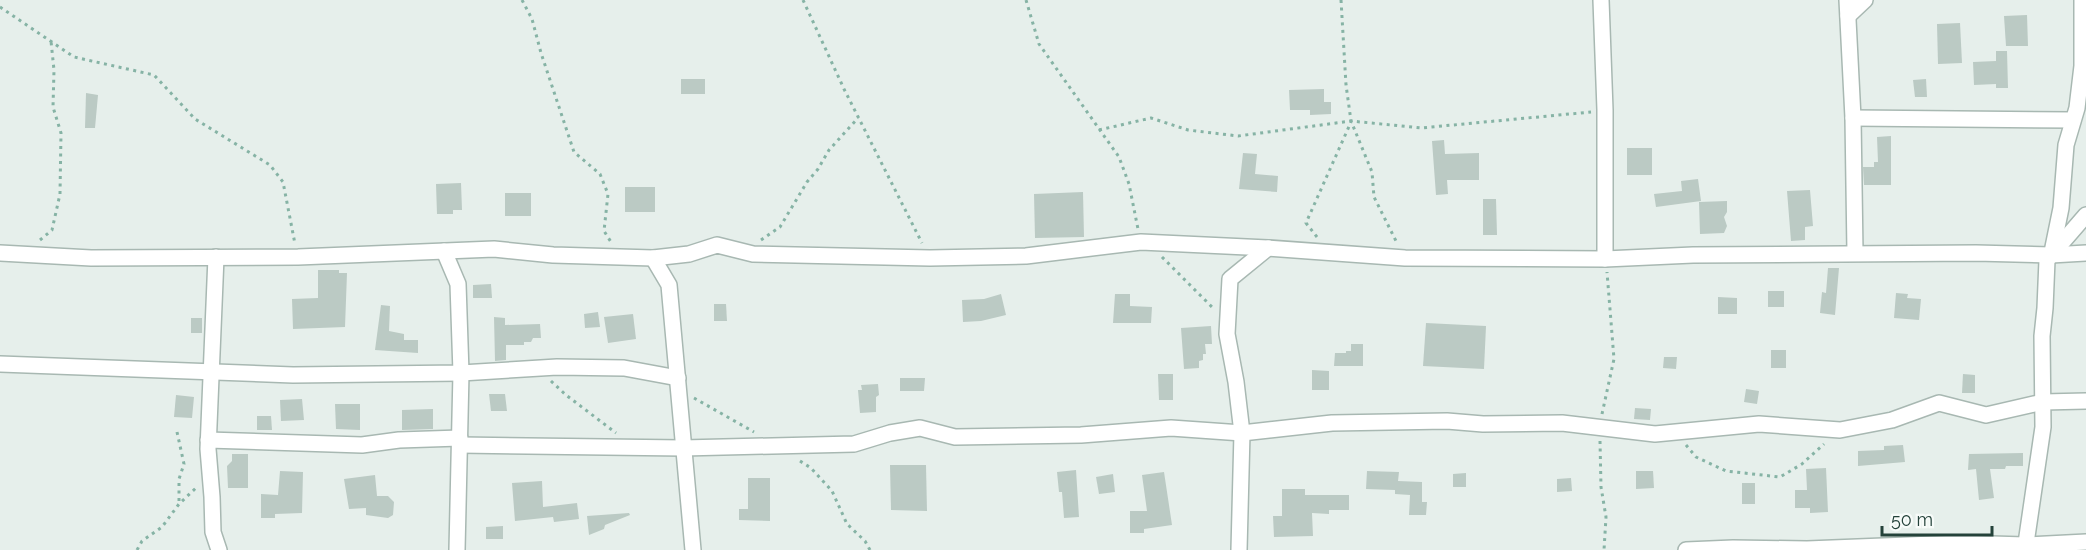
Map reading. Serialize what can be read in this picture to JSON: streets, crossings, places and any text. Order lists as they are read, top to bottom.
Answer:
{
  "scale_bar": "50 m"
}
